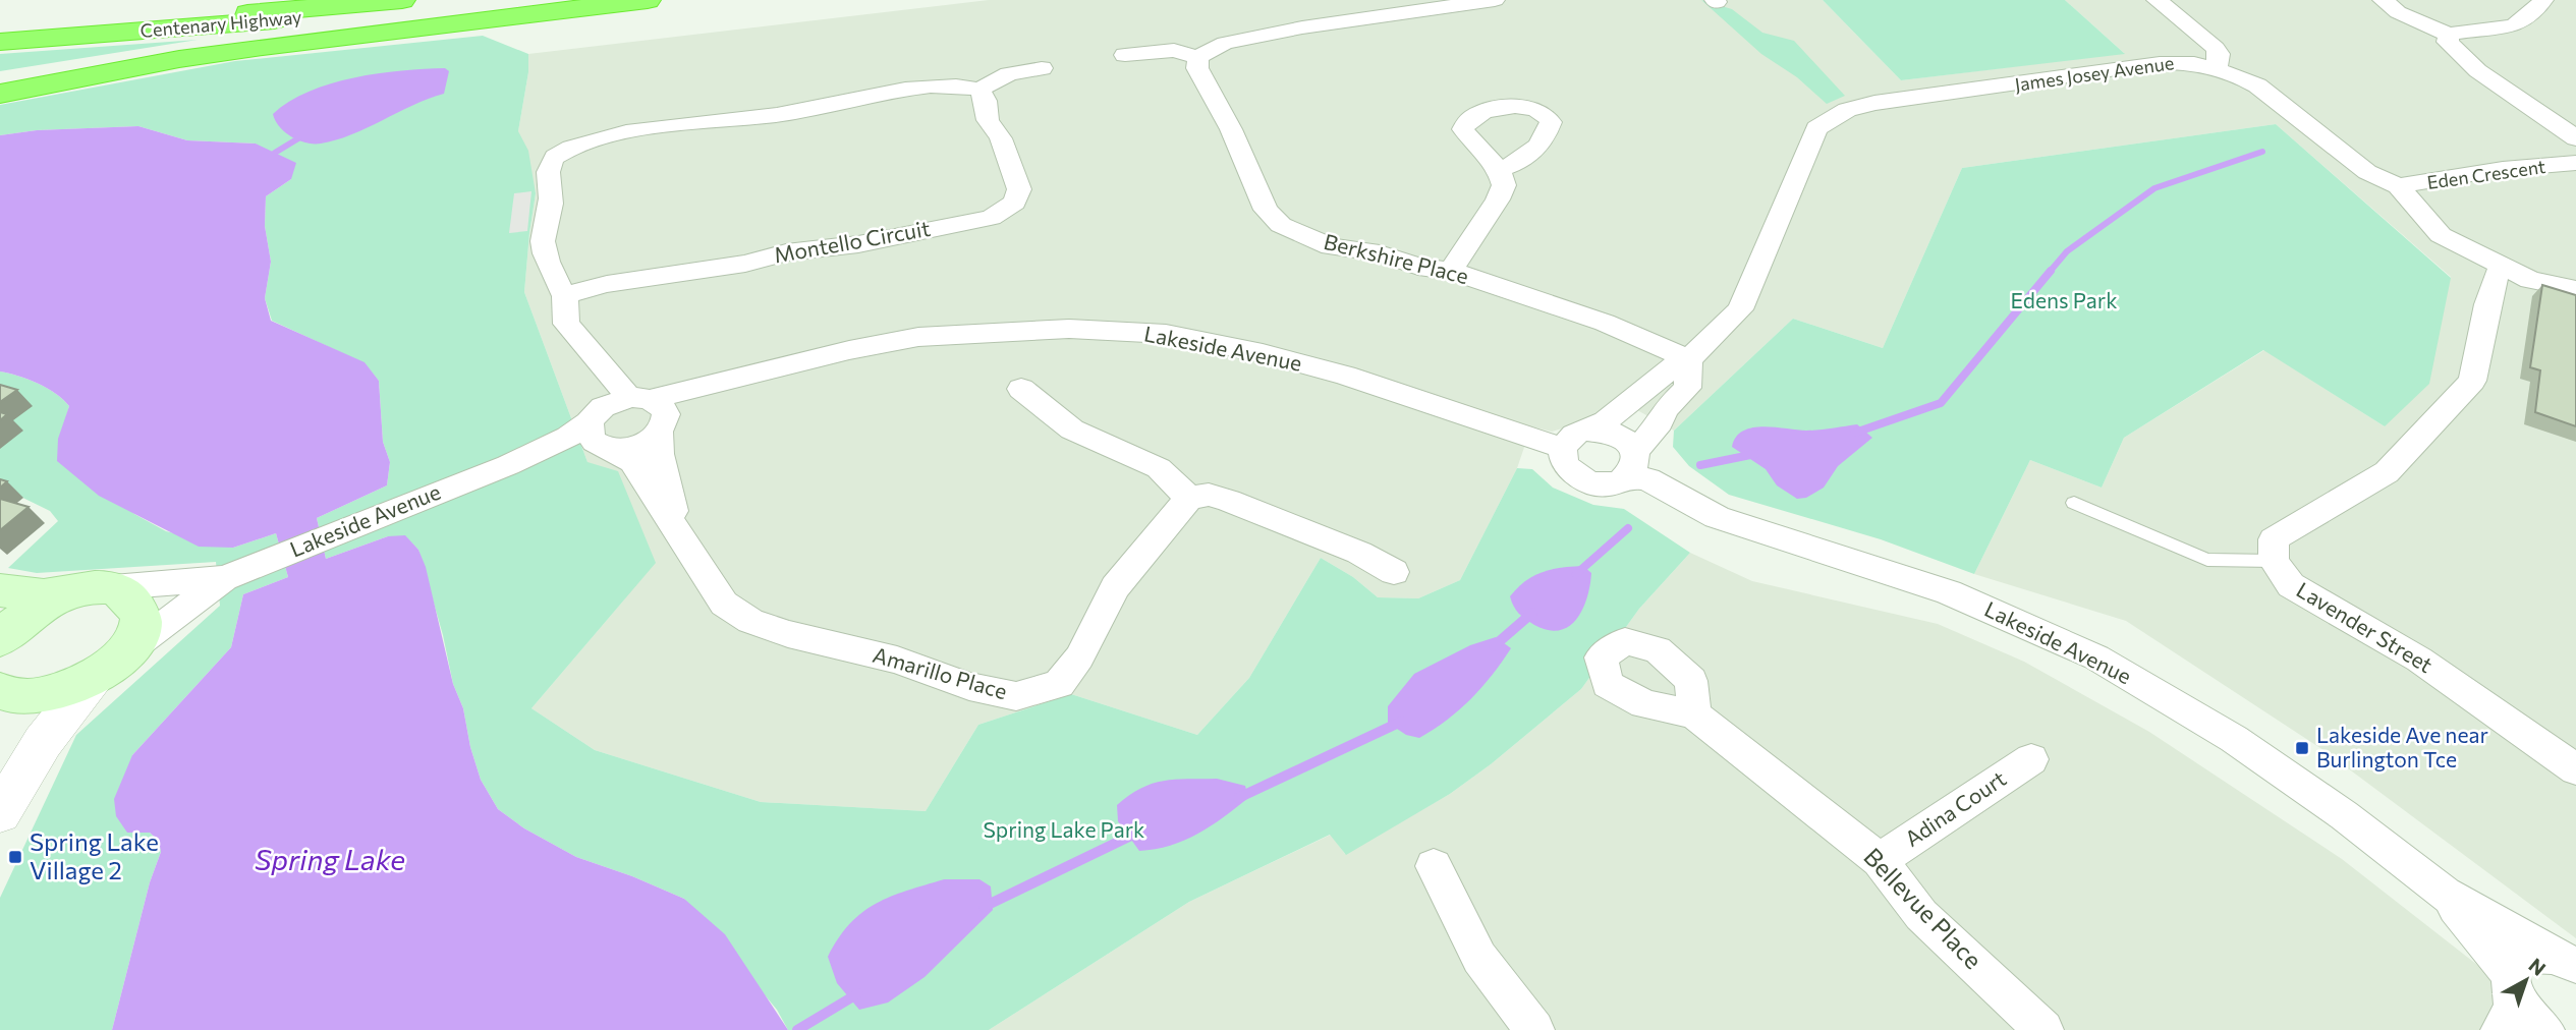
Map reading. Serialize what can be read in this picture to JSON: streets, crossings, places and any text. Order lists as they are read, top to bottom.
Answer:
{
  "streets": {
    "highway": ["Centenary Highway"],
    "street": [
      "James Josey Avenue",
      "Eden Crescent",
      "Montello Circuit",
      "Berkshire Place",
      "Lakeside Avenue",
      "Lavender Street",
      "Amarillo Place",
      "Adina Court",
      "Bellevue Place"
    ]
  },
  "crossings": [
    ["James Josey Avenue", "Eden Crescent"],
    ["James Josey Avenue", "Berkshire Place"],
    ["James Josey Avenue", "Lakeside Avenue"],
    ["Lakeside Avenue", "Amarillo Place"],
    ["Adina Court", "Bellevue Place"]
  ],
  "water": ["Spring Lake"],
  "parks": ["Edens Park", "Spring Lake Park"],
  "places": {
    "transit": ["Lakeside Ave near Burlington Tce", "Spring Lake Village 2"]
  },
  "north": "top right"
}
